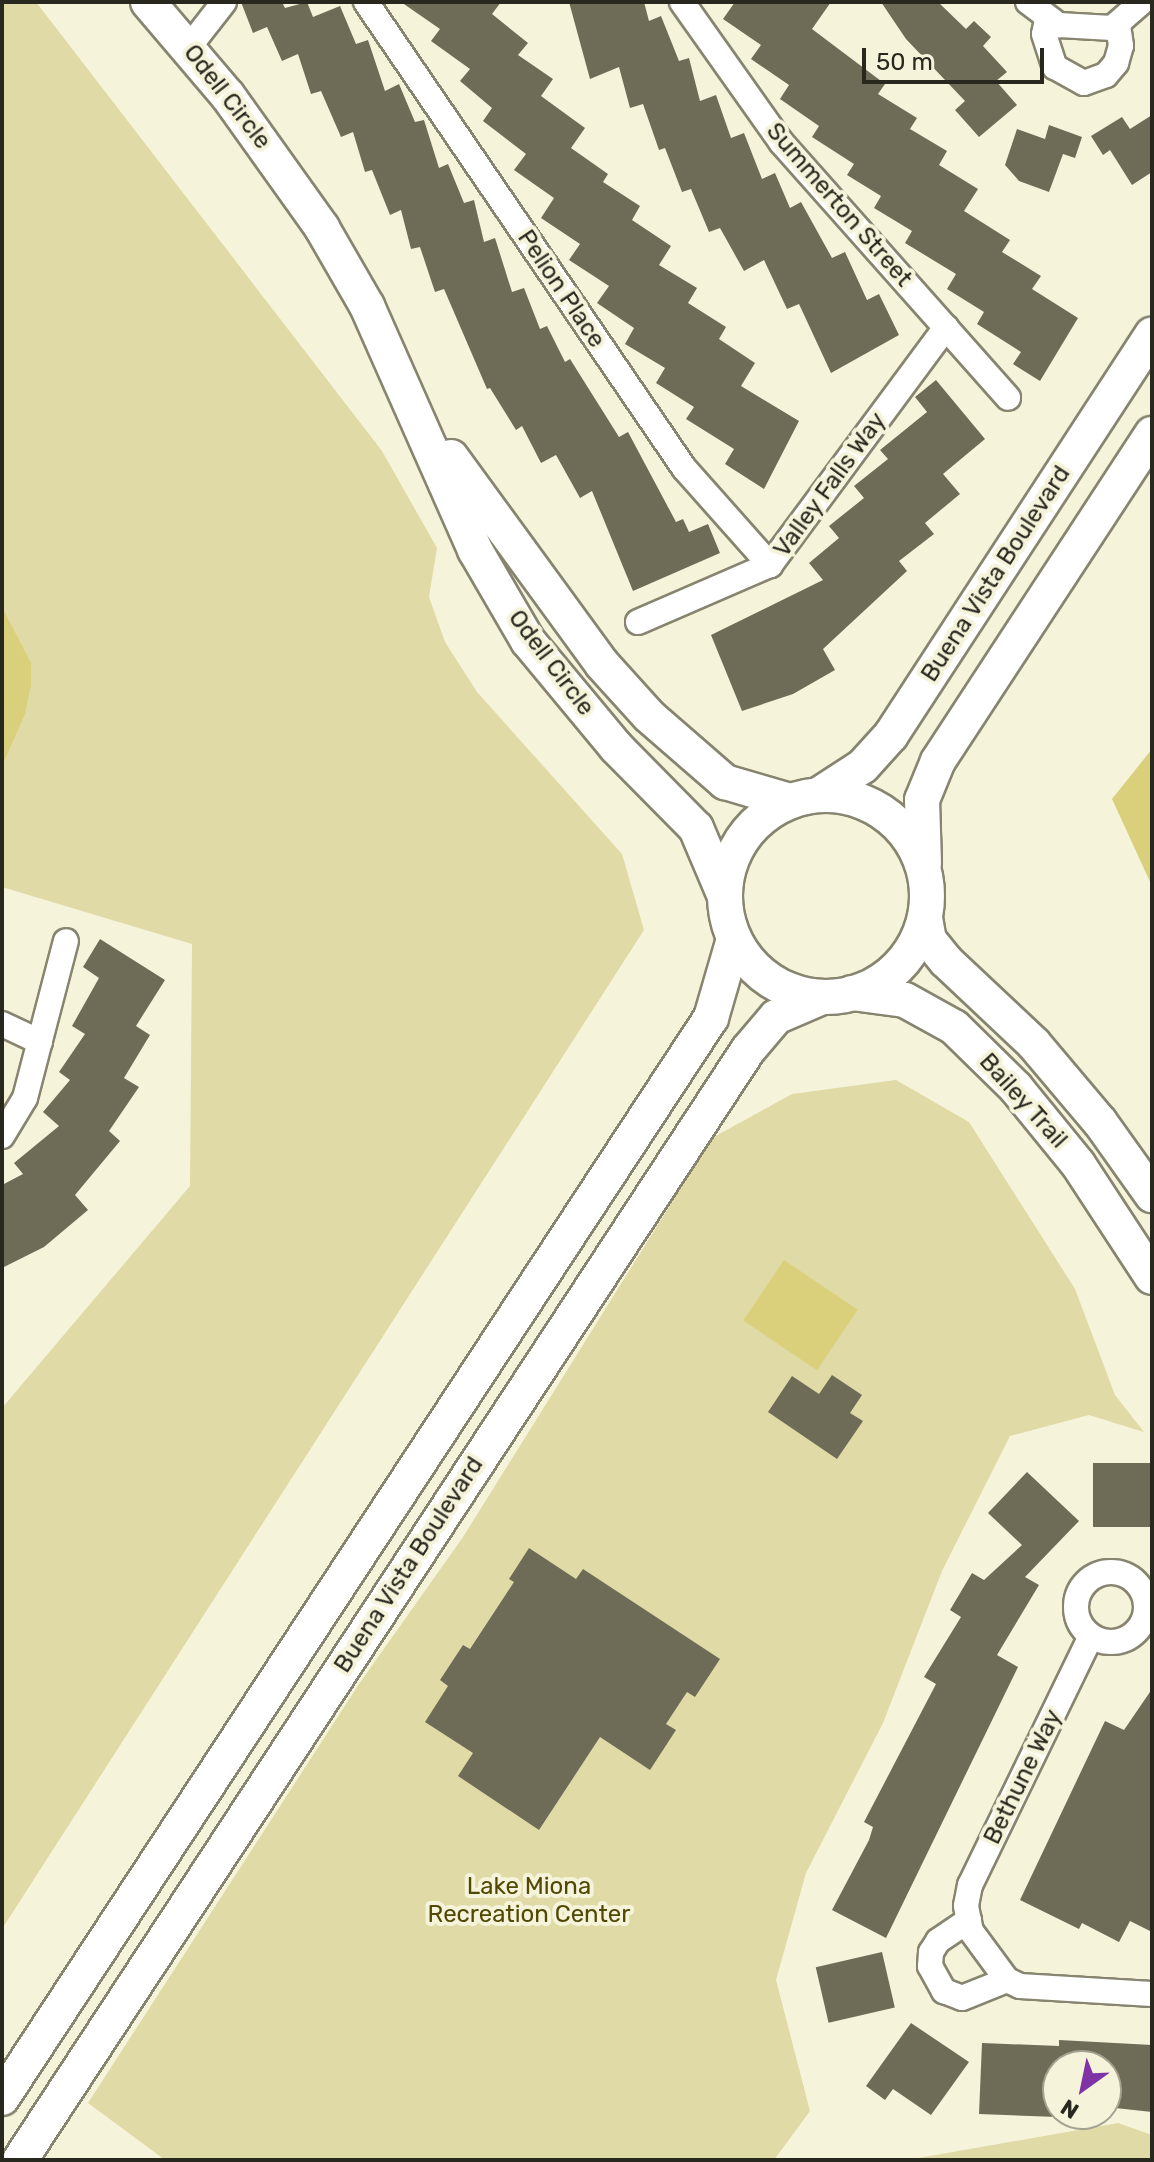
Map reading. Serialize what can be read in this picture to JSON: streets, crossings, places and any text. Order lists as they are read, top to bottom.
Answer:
{
  "streets": {
    "main road": ["Odell Circle", "Buena Vista Boulevard", "Bailey Trail"],
    "street": [
      "Summerton Street",
      "Pelion Place",
      "Valley Falls Way",
      "Bethune Way"
    ]
  },
  "crossings": [
    ["Odell Circle", "Buena Vista Boulevard"],
    ["Odell Circle", "Bailey Trail"],
    ["Summerton Street", "Valley Falls Way"],
    ["Pelion Place", "Valley Falls Way"],
    ["Buena Vista Boulevard", "Bailey Trail"]
  ],
  "parks": ["Lake Miona Recreation Center"],
  "scale_bar": "50 m",
  "north": "bottom left"
}
